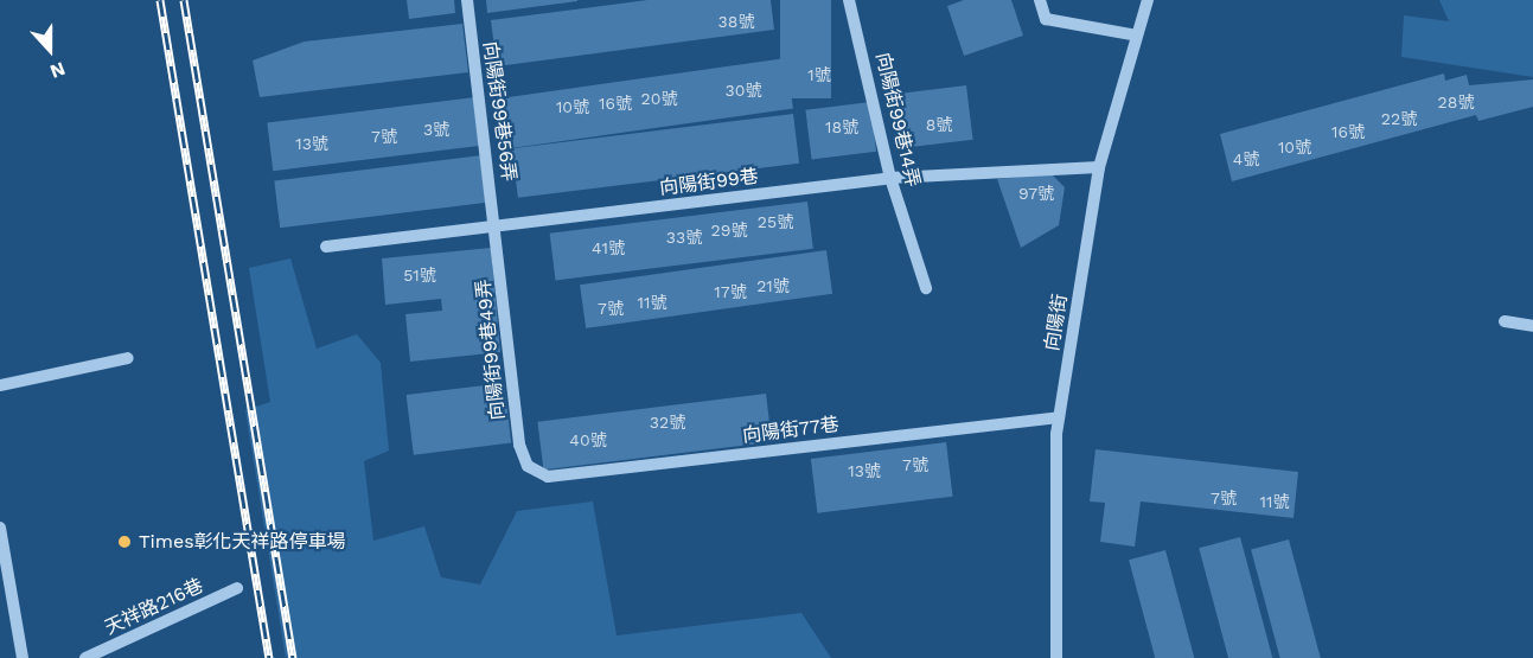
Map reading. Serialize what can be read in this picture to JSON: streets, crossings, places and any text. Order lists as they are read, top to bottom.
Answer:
{
  "streets": {
    "street": [
      "向陽街99巷56弄",
      "向陽街99巷14弄",
      "向陽街99巷",
      "向陽街",
      "向陽街99巷49弄",
      "向陽街77巷",
      "天祥路216巷"
    ]
  },
  "crossings": [
    ["向陽街99巷56弄", "向陽街99巷"],
    ["向陽街99巷56弄", "向陽街99巷49弄"],
    ["向陽街99巷14弄", "向陽街99巷"],
    ["向陽街99巷", "向陽街"],
    ["向陽街99巷", "向陽街99巷49弄"],
    ["向陽街", "向陽街77巷"],
    ["向陽街99巷49弄", "向陽街77巷"]
  ],
  "places": ["Times彰化天祥路停車場"],
  "house_numbers": [
    "38號",
    "1號",
    "30號",
    "20號",
    "28號",
    "16號",
    "10號",
    "22號",
    "8號",
    "18號",
    "3號",
    "16號",
    "7號",
    "13號",
    "10號",
    "4號",
    "97號",
    "25號",
    "29號",
    "33號",
    "41號",
    "51號",
    "21號",
    "17號",
    "11號",
    "7號",
    "32號",
    "40號",
    "7號",
    "13號",
    "7號",
    "11號"
  ],
  "north": "bottom"
}
